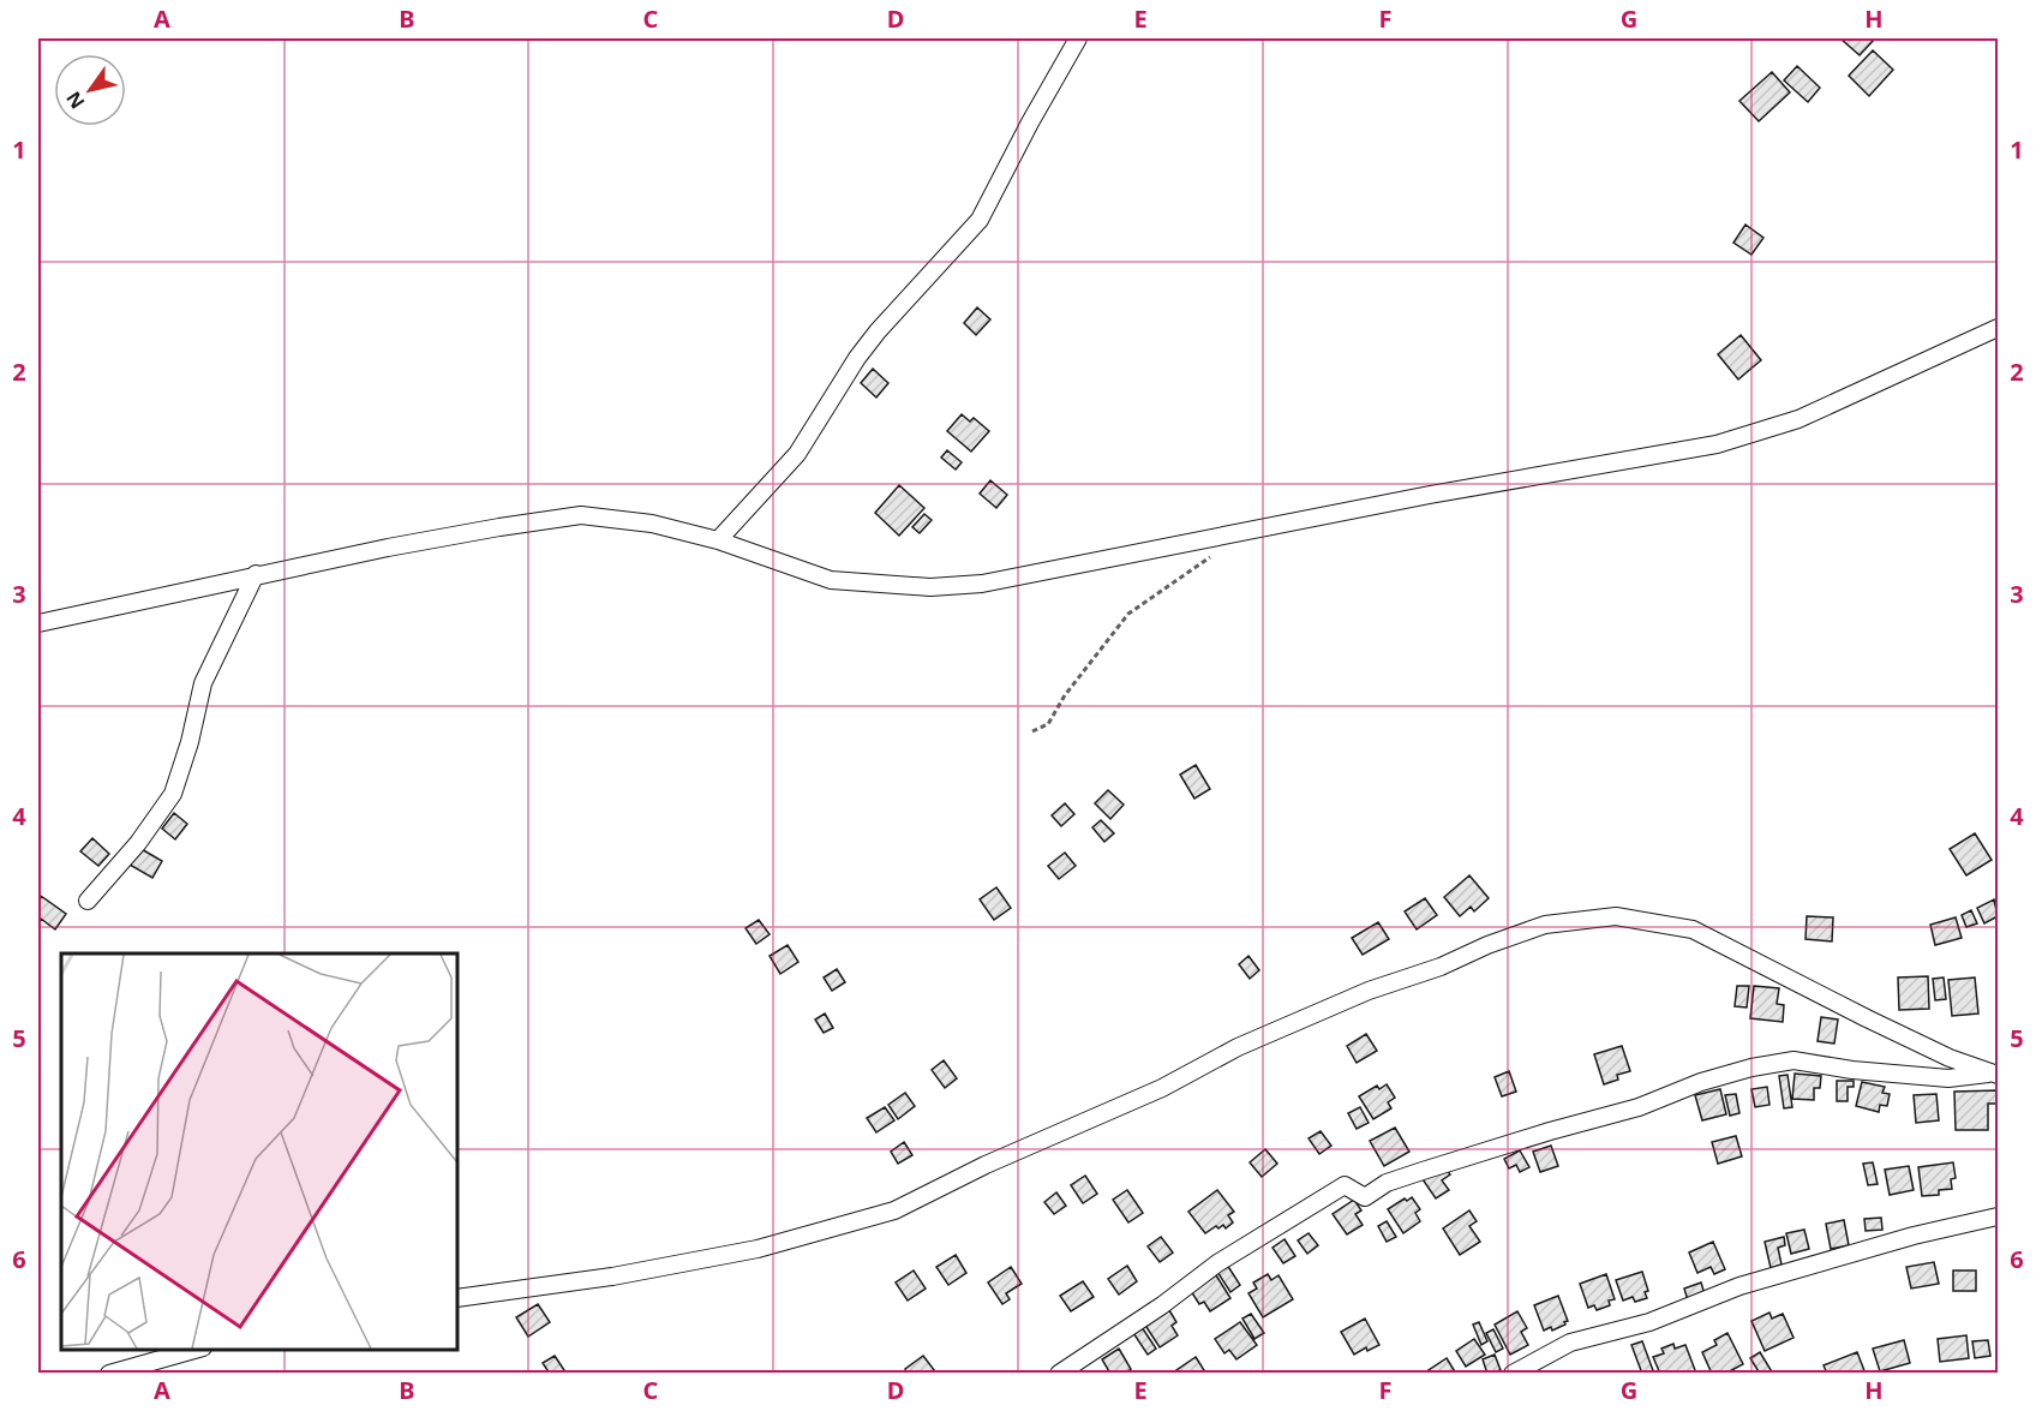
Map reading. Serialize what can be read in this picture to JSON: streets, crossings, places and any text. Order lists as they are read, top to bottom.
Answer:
{
  "north": "bottom left",
  "grid": {
    "columns": [
      "A",
      "B",
      "C",
      "D",
      "E",
      "F",
      "G",
      "H"
    ],
    "rows": [
      "1",
      "2",
      "3",
      "4",
      "5",
      "6"
    ]
  }
}
